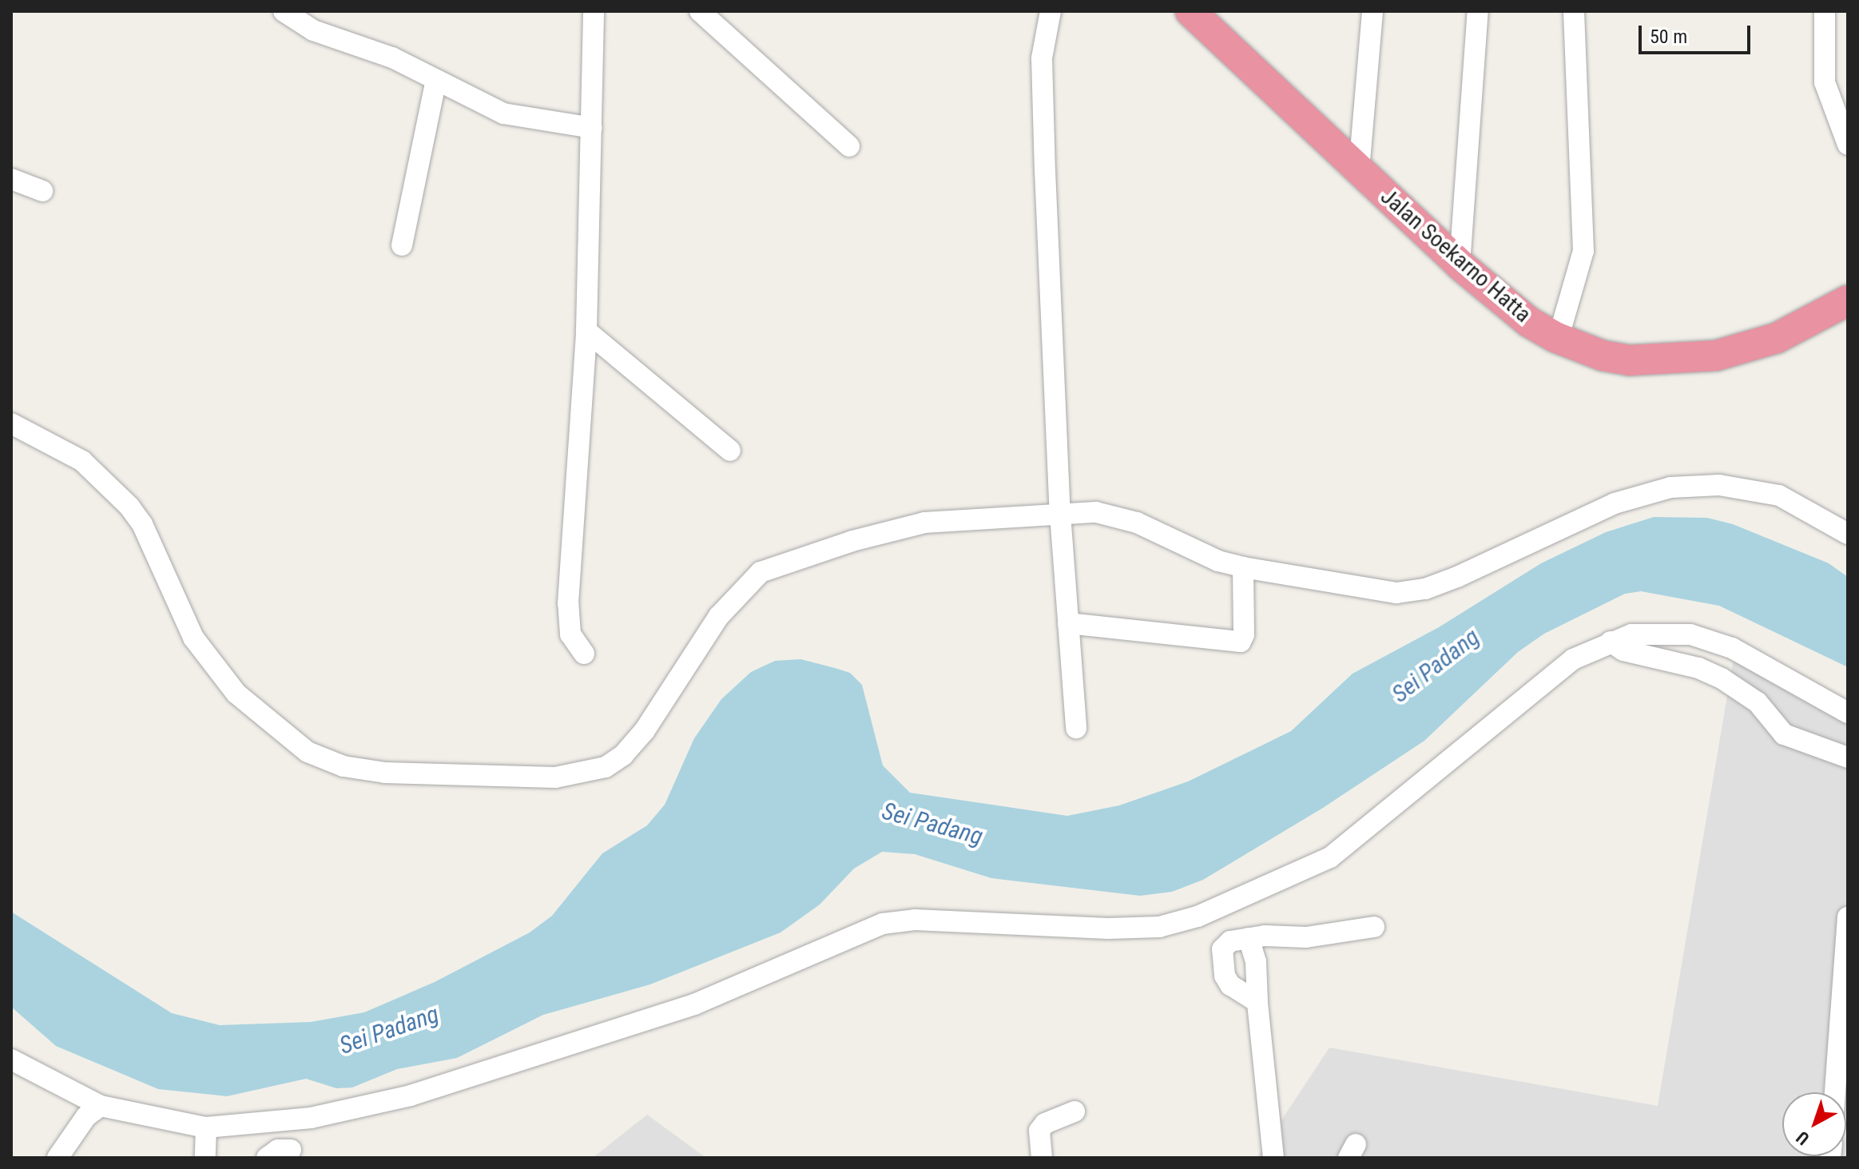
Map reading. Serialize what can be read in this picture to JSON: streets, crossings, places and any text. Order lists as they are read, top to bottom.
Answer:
{
  "streets": {
    "highway": ["Jalan Soekarno Hatta"]
  },
  "water": ["Sei Padang"],
  "scale_bar": "50 m",
  "north": "bottom left"
}
